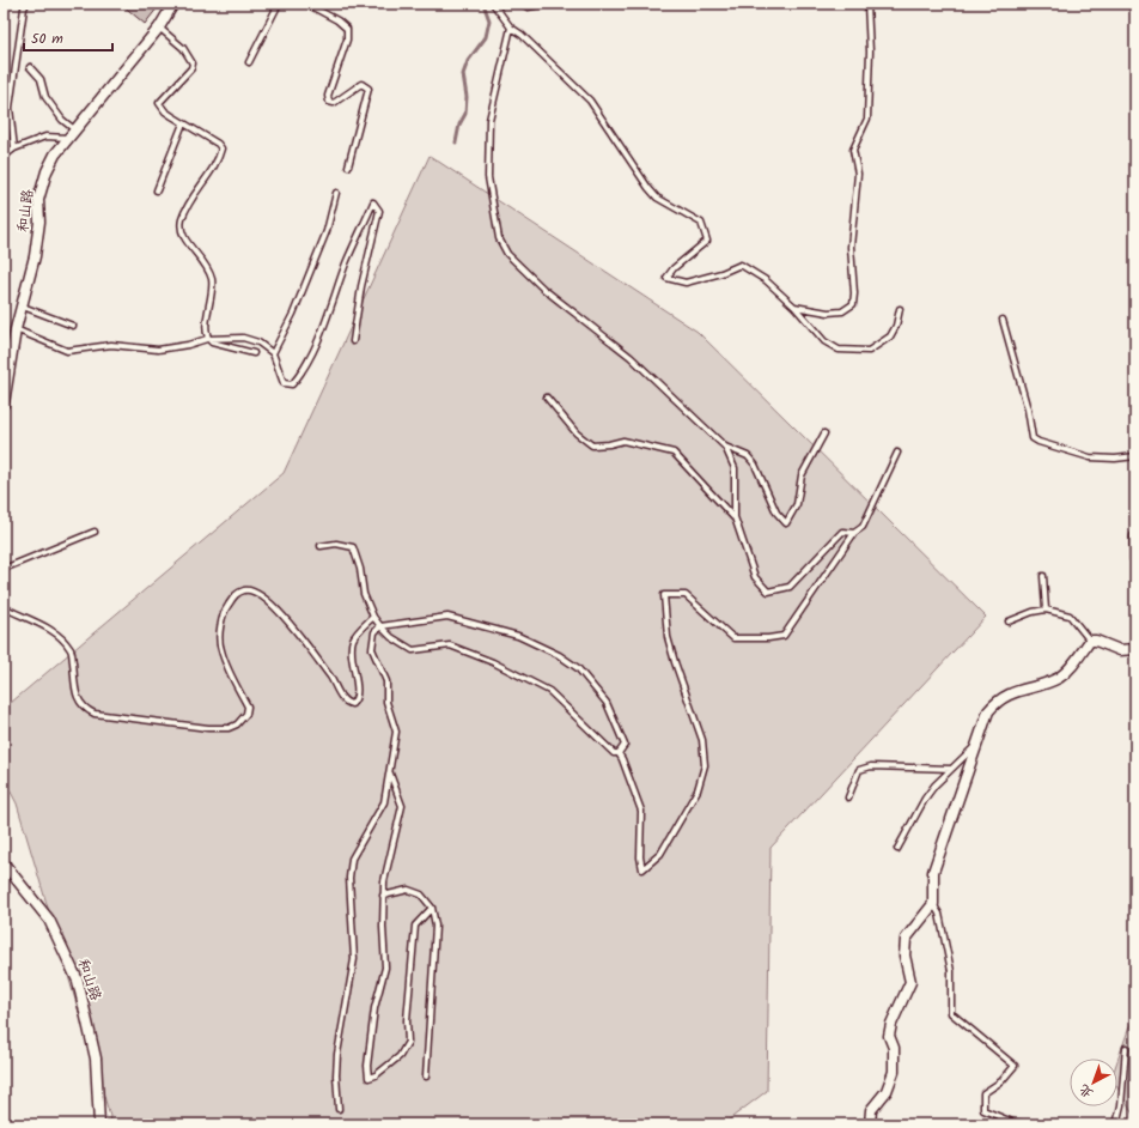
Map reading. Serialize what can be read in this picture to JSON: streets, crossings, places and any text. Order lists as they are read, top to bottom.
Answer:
{
  "streets": {
    "street": ["和山路"]
  },
  "scale_bar": "50 m",
  "north": "bottom left"
}
